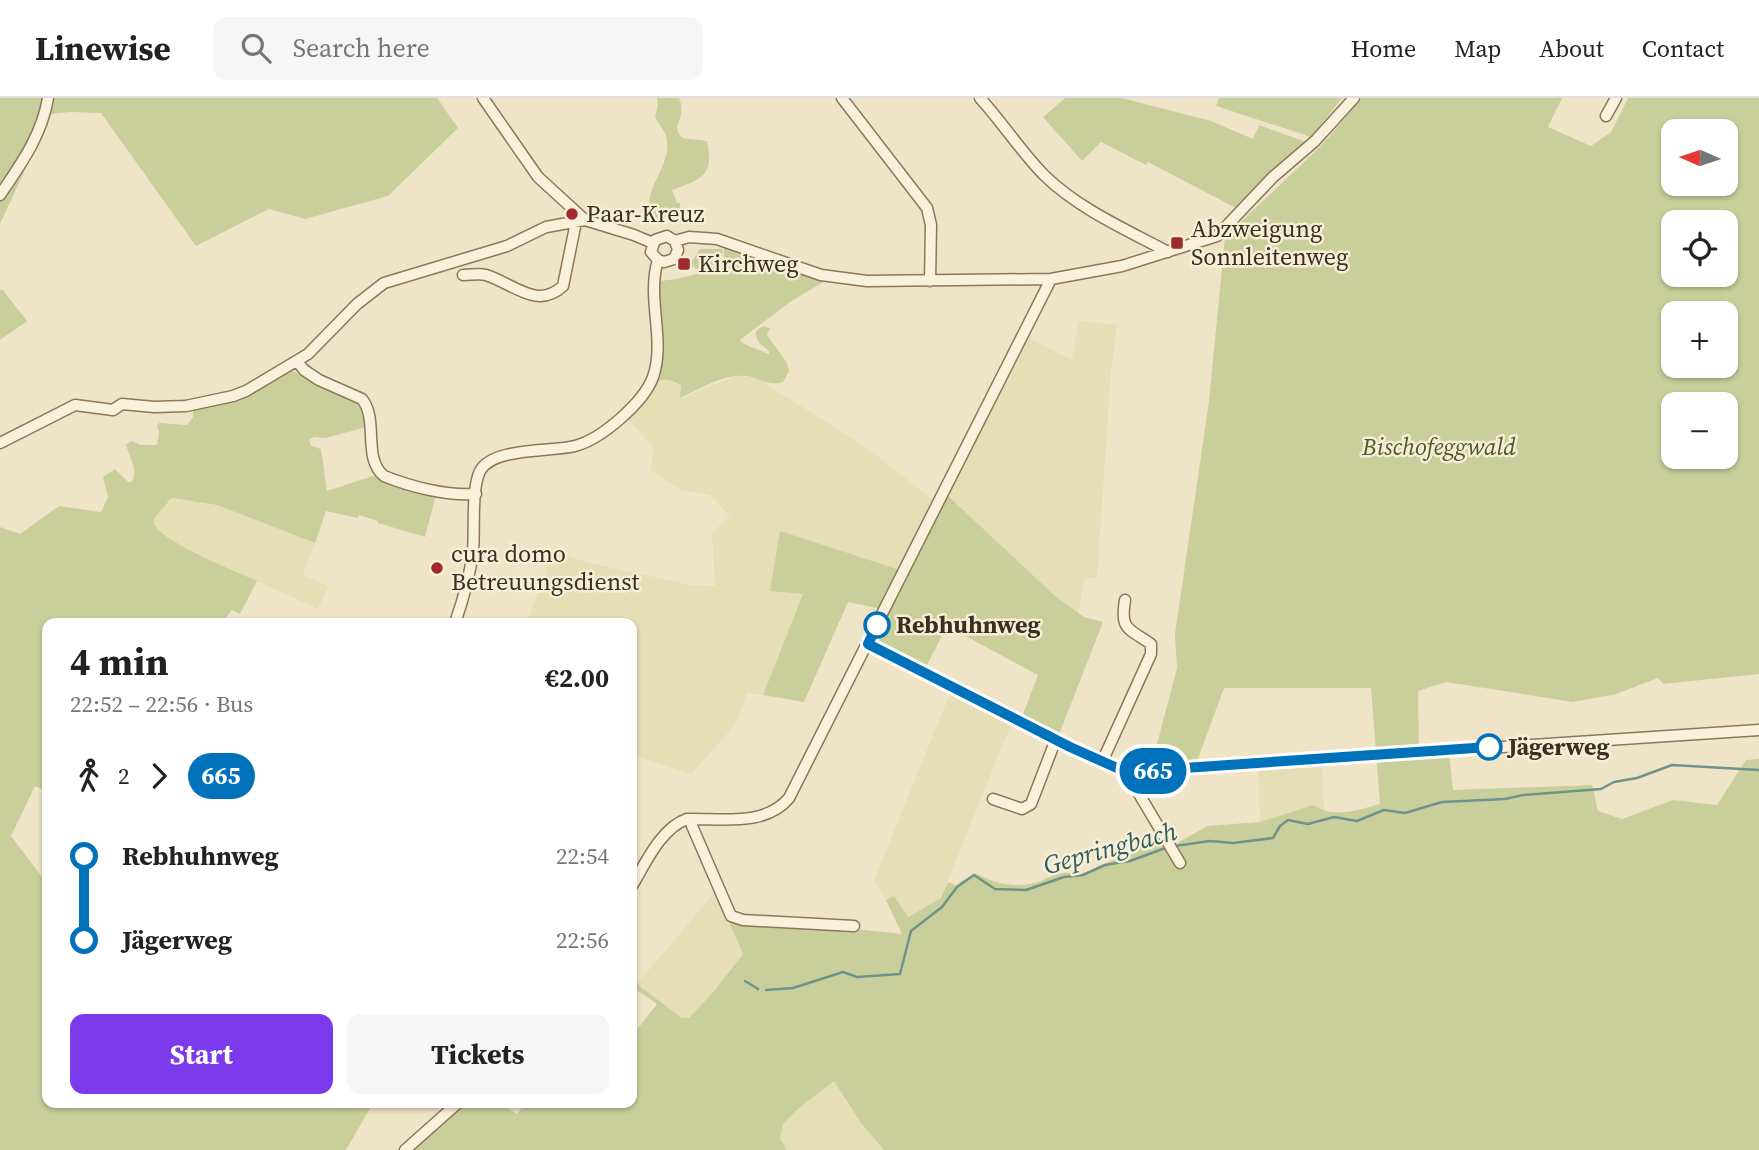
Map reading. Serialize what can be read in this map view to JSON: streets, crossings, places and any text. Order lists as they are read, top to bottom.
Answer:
{
  "water": ["Gepringbach"],
  "parks": ["Bischofeggwald"],
  "places": {
    "other": [
      "Paar-Kreuz",
      "cura domo Betreuungsdienst",
      "Rebhuhnweg",
      "Jägerweg"
    ],
    "transit": ["Abzweigung Sonnleitenweg", "Kirchweg"]
  },
  "lines": ["bus line 665"],
  "north": "left",
  "page": {
    "header": "Linewise",
    "search": "Search here",
    "nav": [
      "Home",
      "Map",
      "About",
      "Contact"
    ],
    "on_map": "665",
    "map_buttons": ["+", "−"],
    "heading": ["4 min", "22:52 – 22:56 · Bus", "€2.00"],
    "legs": ["2", "665"],
    "list": [
      {
        "name": "Rebhuhnweg",
        "value": "22:54"
      },
      {
        "name": "Jägerweg",
        "value": "22:56"
      }
    ],
    "buttons": ["Start", "Tickets"]
  }
}
